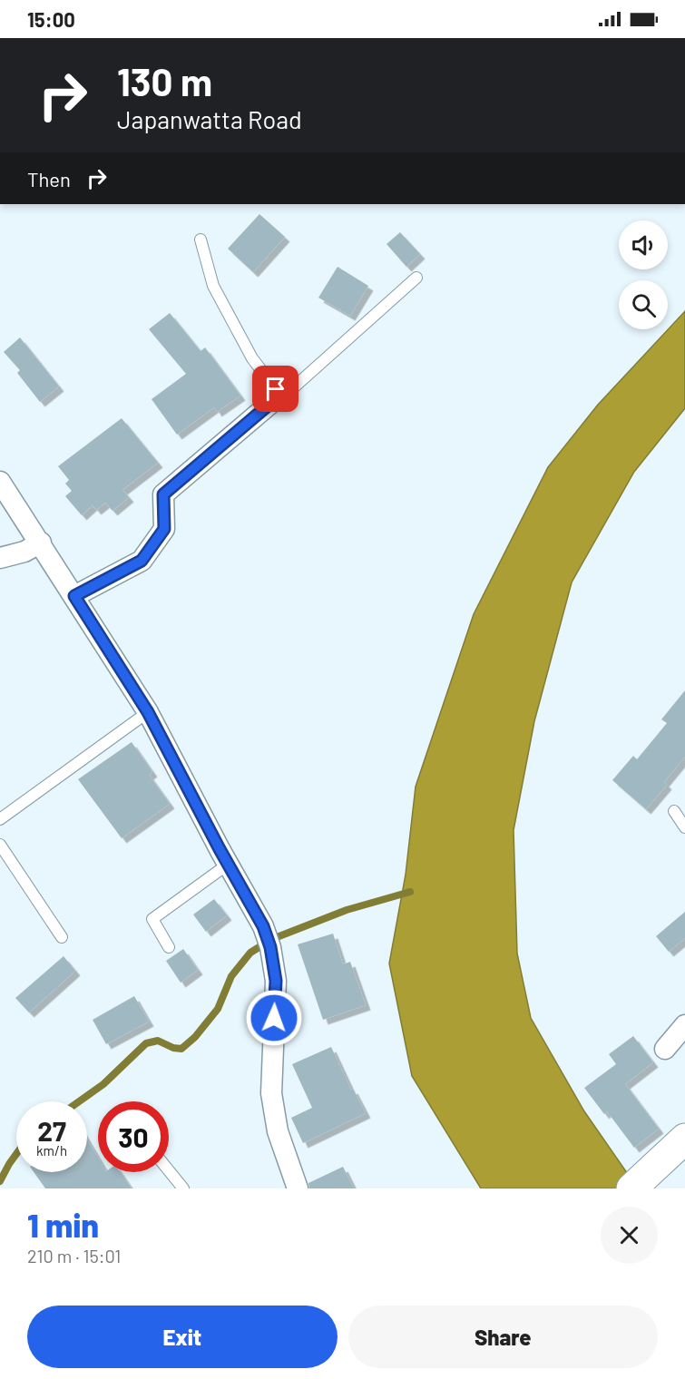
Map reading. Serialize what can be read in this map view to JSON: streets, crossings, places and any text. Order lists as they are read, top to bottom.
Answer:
{
  "page": {
    "status": "15:00",
    "turn": ["130 m", "Japanwatta Road"],
    "then": "Then",
    "speed": "27 km/h",
    "limit": "30",
    "heading": ["1 min", "210 m · 15:01"],
    "buttons": ["Exit", "Share"]
  }
}
